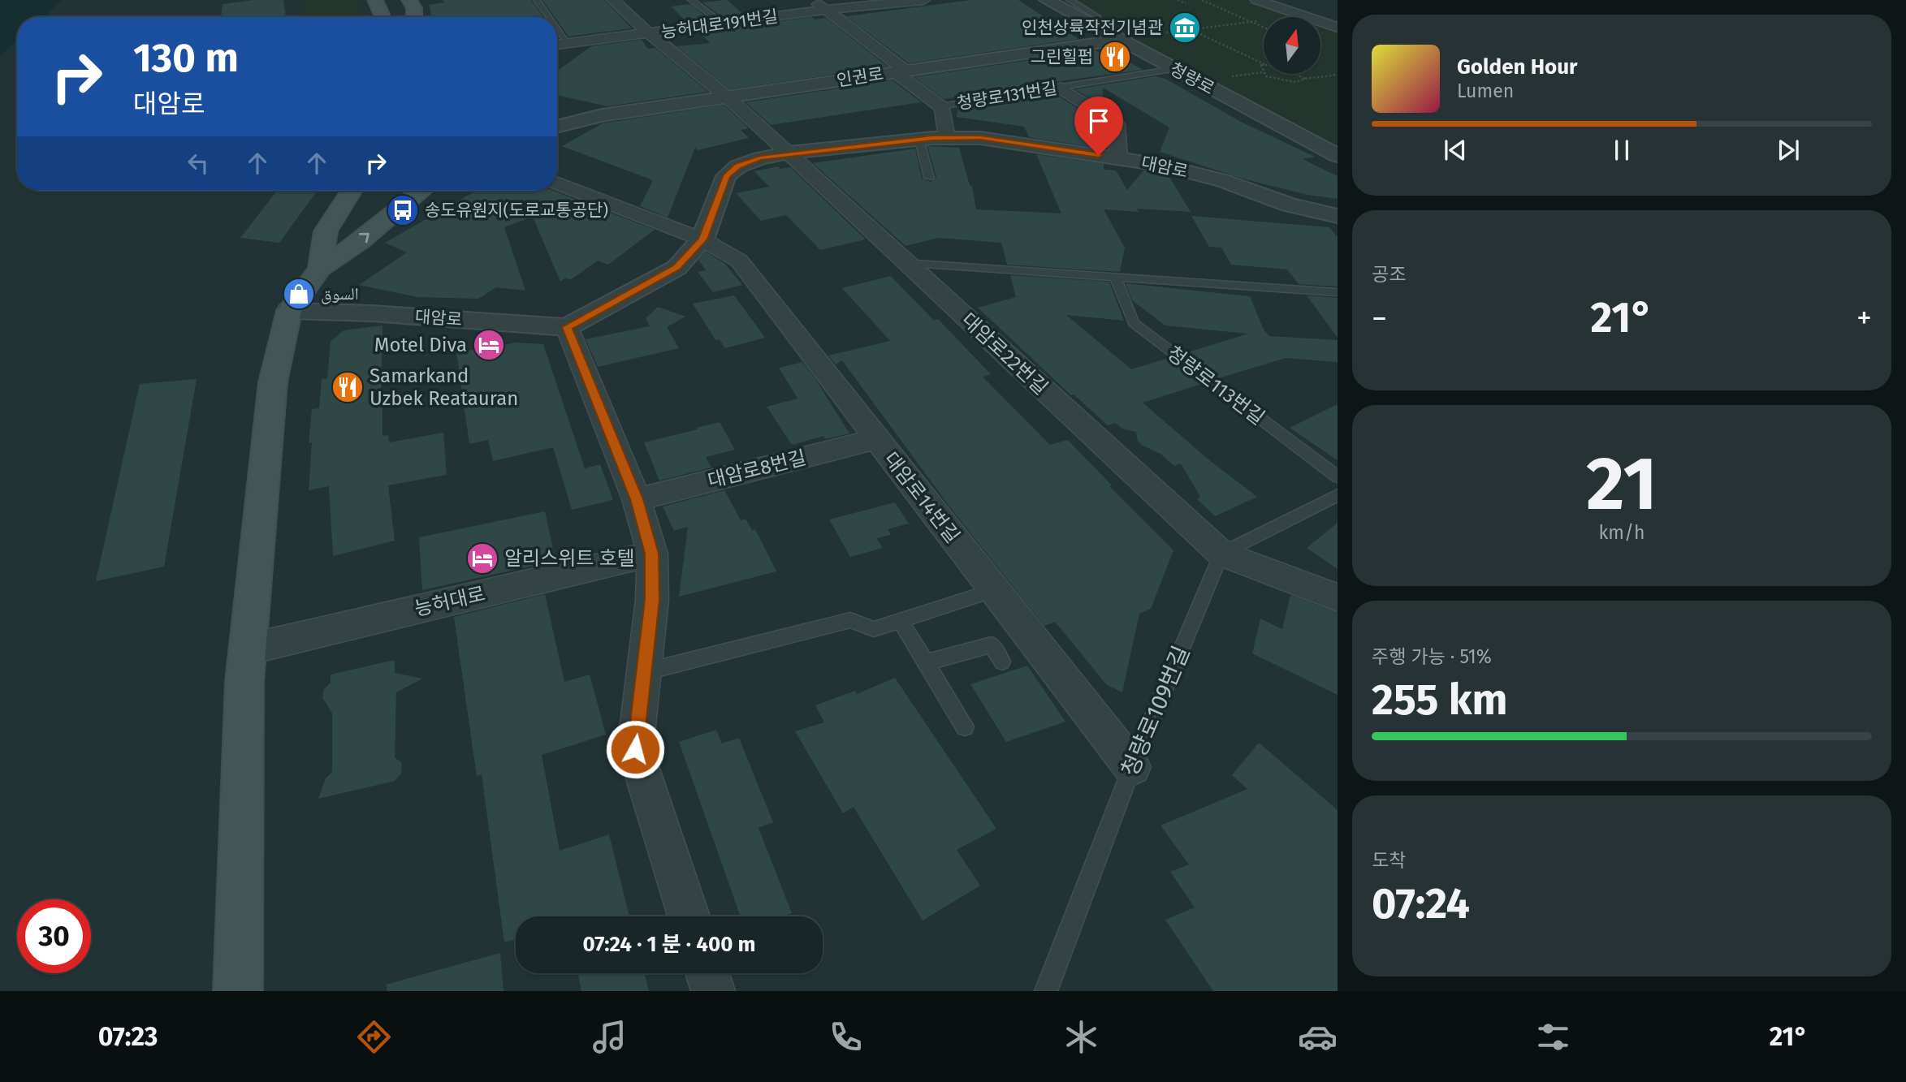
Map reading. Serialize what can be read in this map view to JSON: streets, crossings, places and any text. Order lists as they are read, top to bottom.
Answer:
{
  "streets": {
    "street": [
      "능허대로191번길",
      "인권로",
      "청량로",
      "대암로",
      "대암로22번길",
      "대암로8번길",
      "대암로14번길",
      "능허대로"
    ],
    "lane": ["청량로131번길", "청량로113번길", "청량로109번길"]
  },
  "crossings": [
    ["능허대로191번길", "대암로22번길"],
    ["인권로", "청량로"],
    ["인권로", "대암로22번길"],
    ["청량로", "청량로131번길"],
    ["대암로", "대암로22번길"],
    ["대암로", "대암로14번길"],
    ["대암로22번길", "청량로109번길"],
    ["대암로8번길", "대암로14번길"],
    ["대암로14번길", "청량로109번길"]
  ],
  "places": {
    "museum": ["인천상륙작전기념관"],
    "restaurant": ["그린힐펍", "Samarkand Uzbek Reatauran"],
    "bus stop": ["송도유원지(도로교통공단)"],
    "shop": ["السوق"],
    "hotel": ["Motel Diva", "알리스위트 호텔"]
  },
  "north": "top",
  "page": {
    "turn": ["130 m", "대암로"],
    "song": ["Golden Hour", "Lumen"],
    "tile": [
      "공조",
      ["21", "km/h"],
      ["주행 가능 · 51%", "255 km"],
      ["도착", "07:24"]
    ],
    "heat": ["−", "21°", "+"],
    "limit": "30",
    "trip": "07:24 · 1 분 · 400 m",
    "tabs": ["07:23", "21°"]
  }
}
